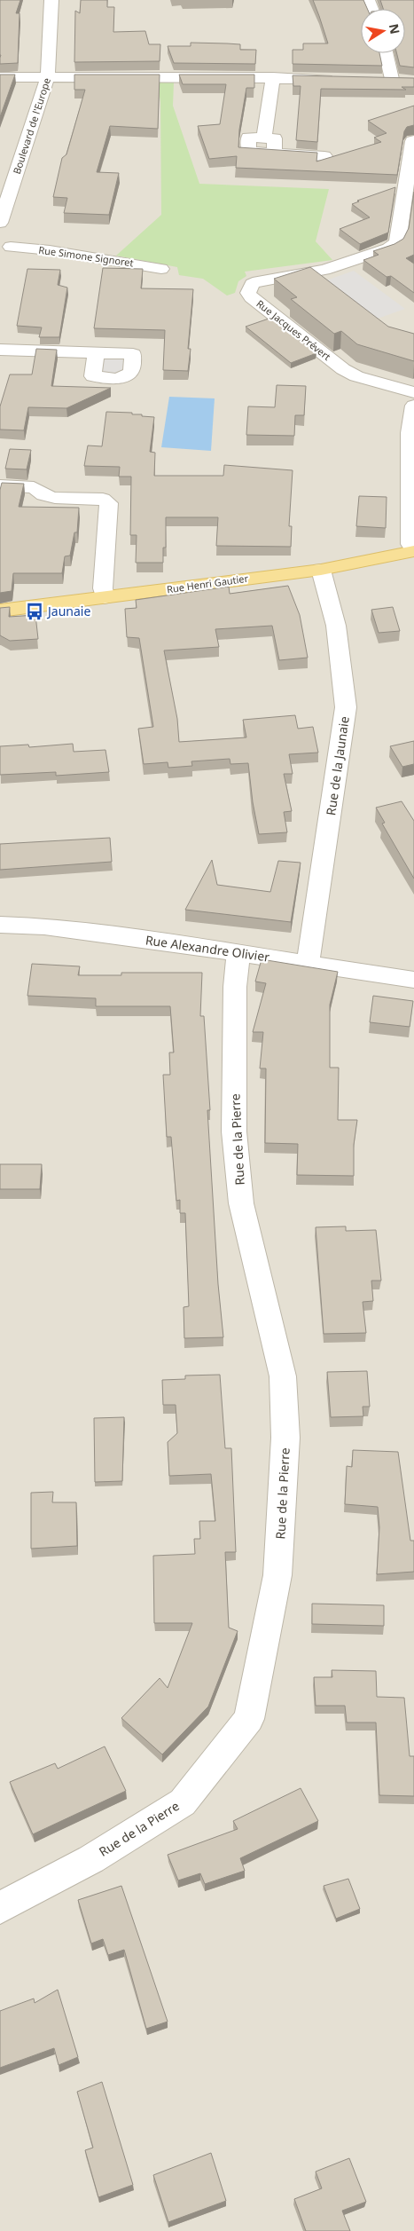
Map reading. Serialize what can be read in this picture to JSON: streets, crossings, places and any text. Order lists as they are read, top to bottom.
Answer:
{
  "streets": {
    "main road": ["Rue Henri Gautier"],
    "street": [
      "Boulevard de l'Europe",
      "Rue Simone Signoret",
      "Rue Jacques Prévert",
      "Rue de la Jaunaie",
      "Rue Alexandre Olivier",
      "Rue de la Pierre"
    ]
  },
  "crossings": [
    ["Rue Henri Gautier", "Rue de la Jaunaie"],
    ["Rue de la Jaunaie", "Rue Alexandre Olivier"],
    ["Rue Alexandre Olivier", "Rue de la Pierre"]
  ],
  "places": {
    "bus stop": ["Jaunaie"]
  },
  "north": "right"
}
